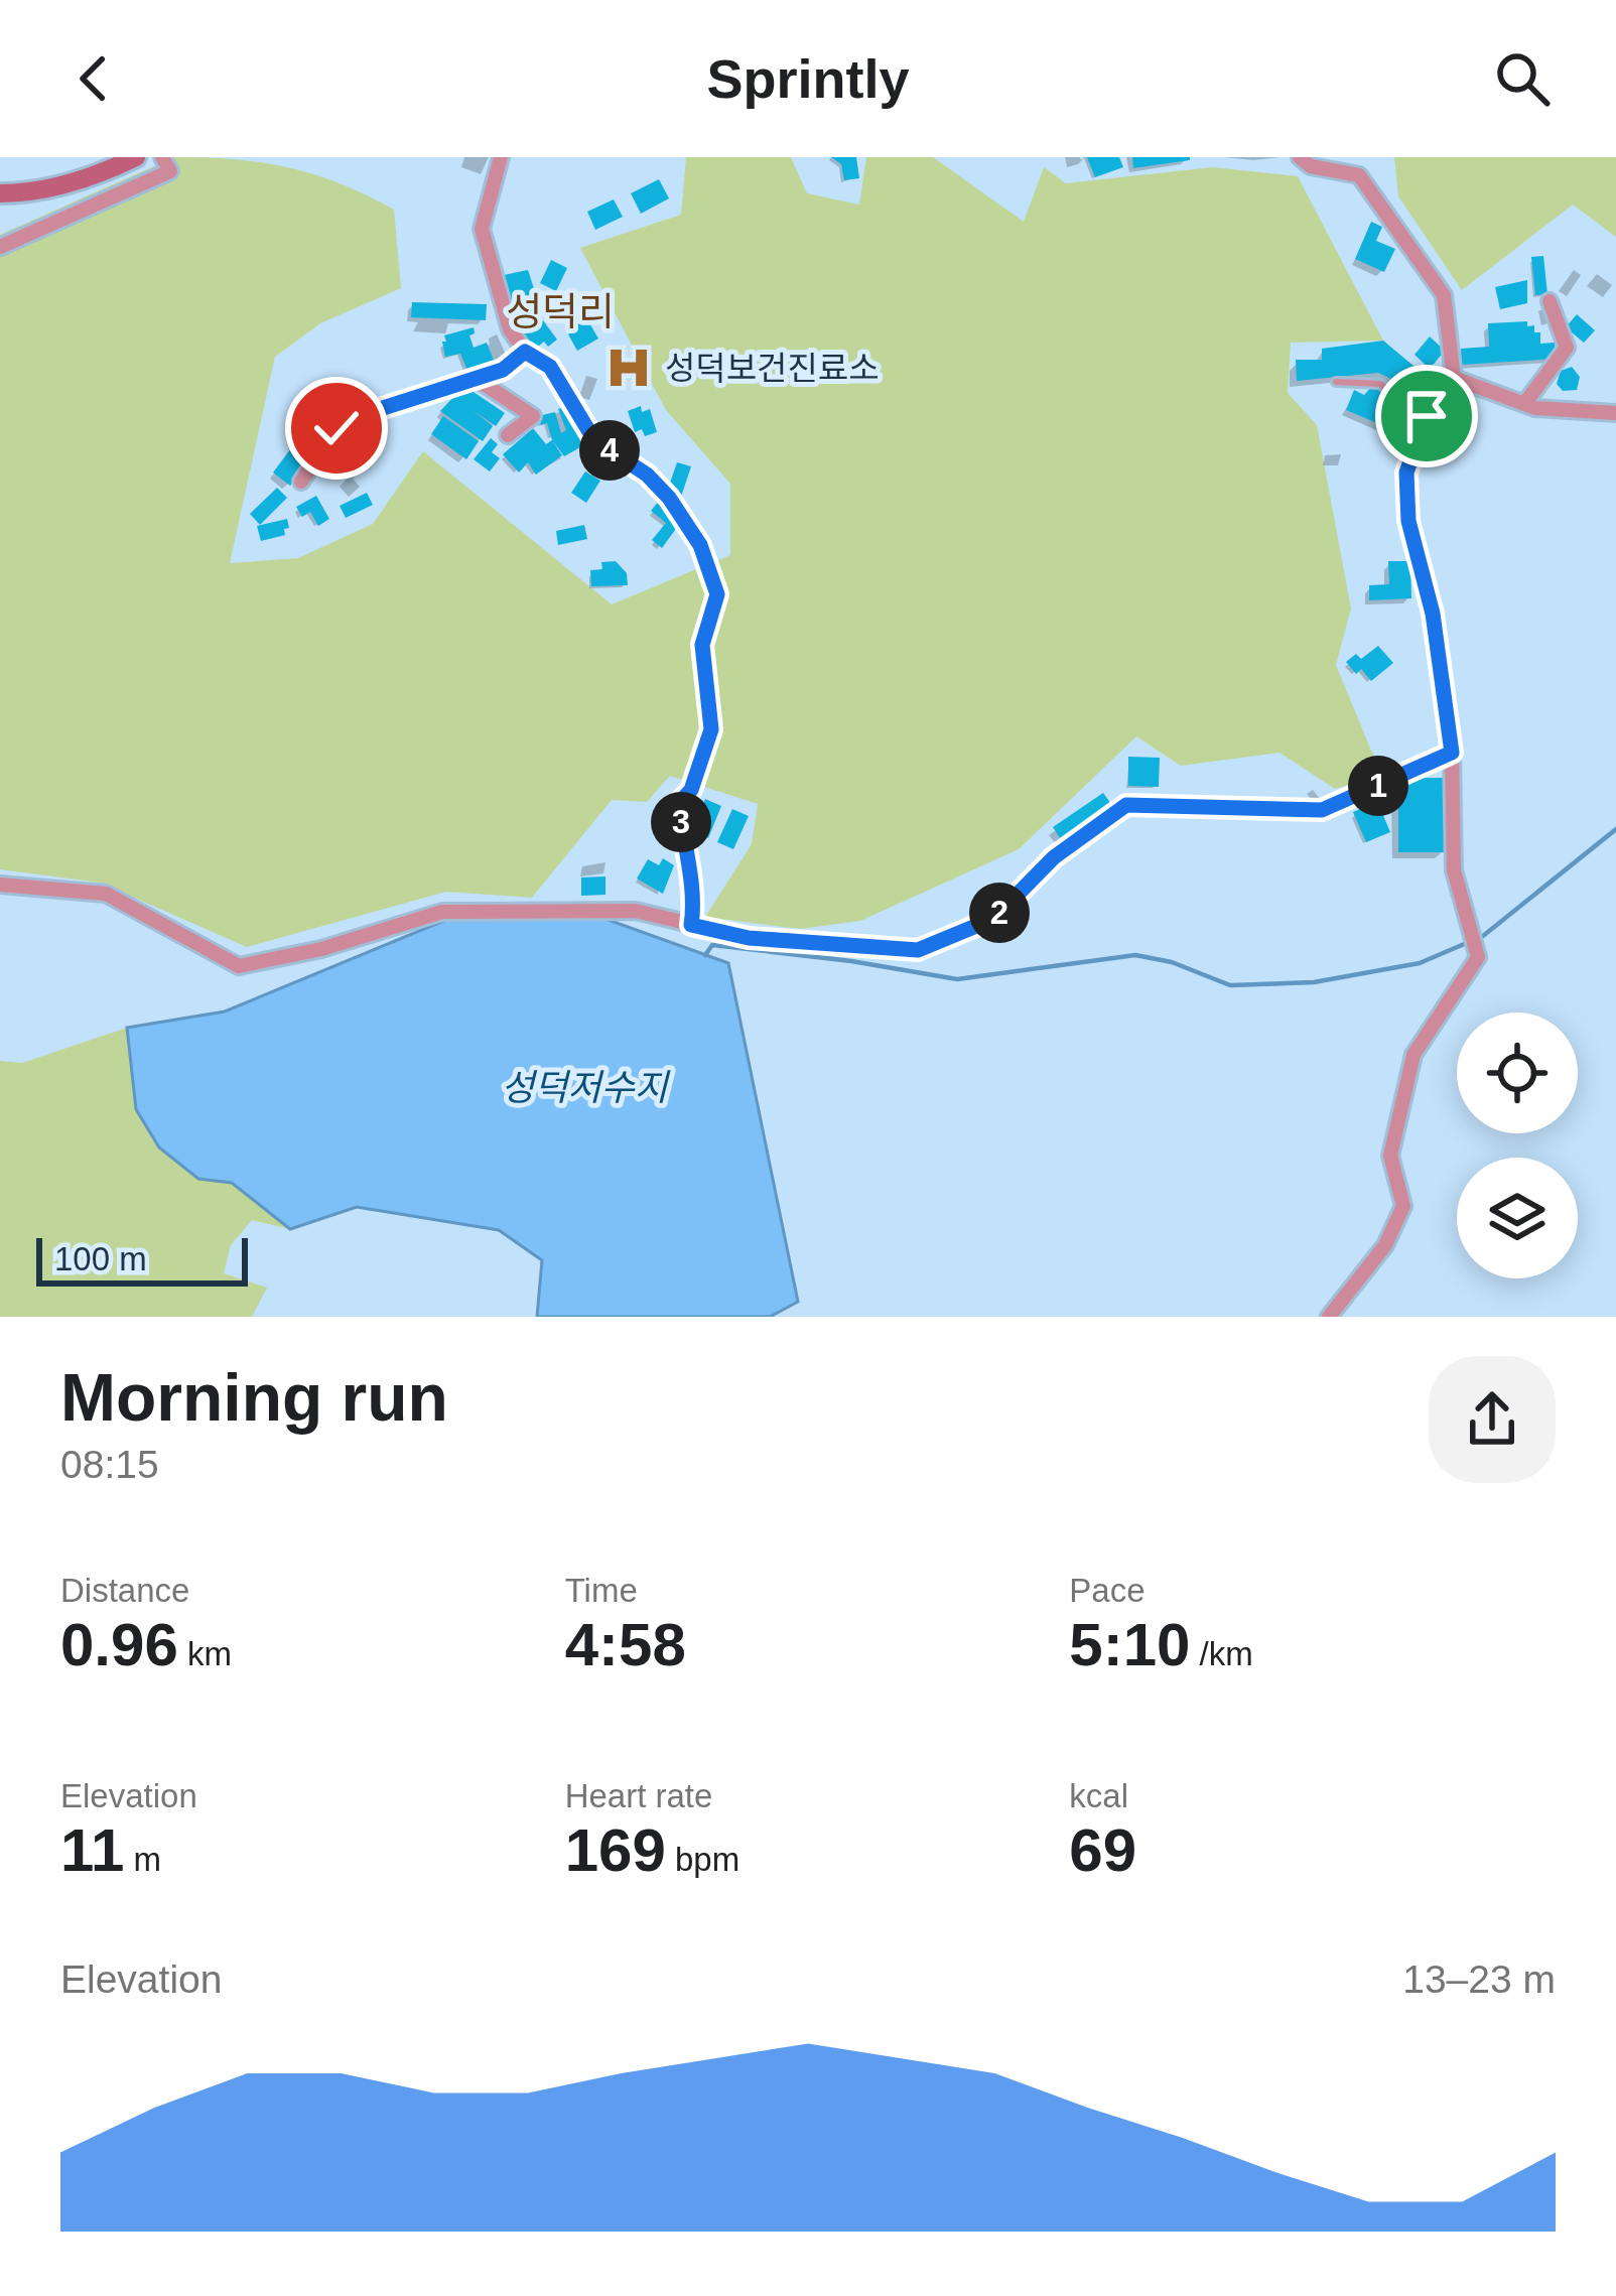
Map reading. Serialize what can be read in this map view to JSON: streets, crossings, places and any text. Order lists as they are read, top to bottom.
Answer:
{
  "districts": ["성덕리"],
  "water": ["성덕저수지"],
  "places": {
    "hospital": ["성덕보건진료소"]
  },
  "scale_bar": "100 m",
  "page": {
    "header": "Sprintly",
    "pins": [
      "4",
      "1",
      "3",
      "2"
    ],
    "scale": "100 m",
    "heading": ["Morning run", "08:15"],
    "stats": [
      ["Distance", "0.96 km"],
      ["Time", "4:58"],
      ["Pace", "5:10 /km"],
      ["Elevation", "11 m"],
      ["Heart rate", "169 bpm"],
      ["kcal", "69"]
    ],
    "chart": ["Elevation", "13–23 m"]
  }
}
